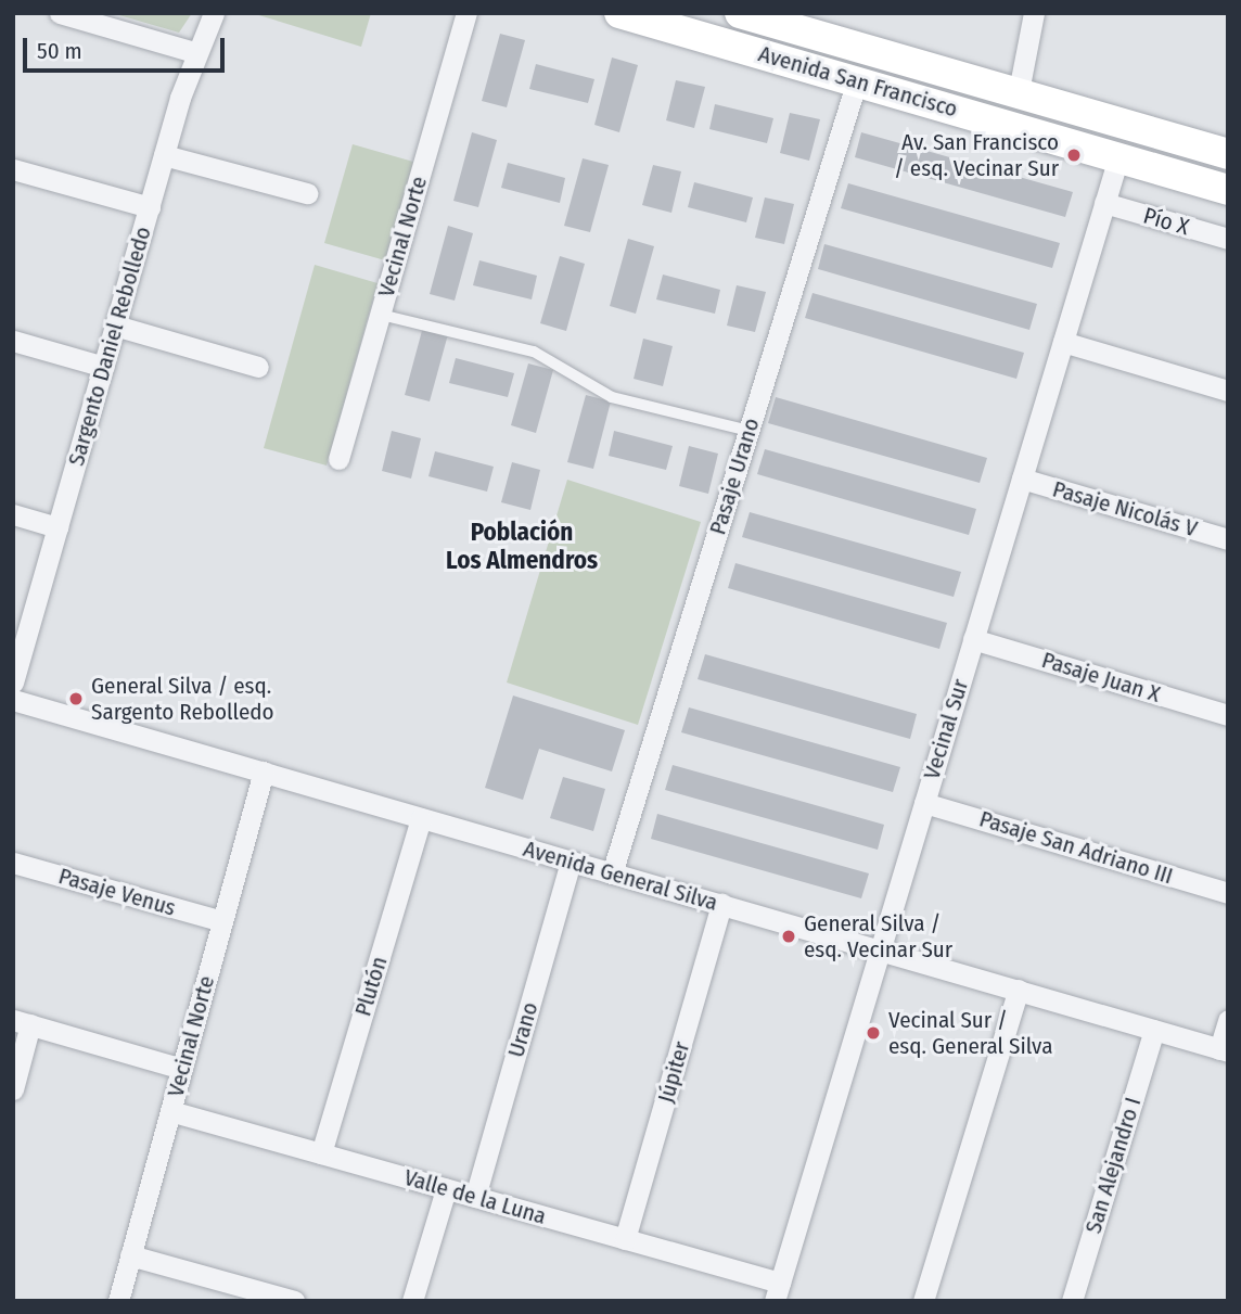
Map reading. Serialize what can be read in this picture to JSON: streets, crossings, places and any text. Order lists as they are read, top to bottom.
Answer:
{
  "streets": {
    "main road": ["Avenida San Francisco"],
    "street": [
      "Pío X",
      "Vecinal Norte",
      "Sargento Daniel Rebolledo",
      "Pasaje Urano",
      "Pasaje Nicolás V",
      "Pasaje Juan X",
      "Vecinal Sur",
      "Pasaje San Adriano III",
      "Avenida General Silva",
      "Pasaje Venus",
      "Plutón",
      "Urano",
      "Júpiter",
      "San Alejandro I",
      "Valle de la Luna"
    ]
  },
  "crossings": [
    ["Avenida San Francisco", "Pasaje Urano"],
    ["Avenida San Francisco", "Vecinal Sur"],
    ["Pío X", "Vecinal Sur"],
    ["Vecinal Norte", "Avenida General Silva"],
    ["Vecinal Norte", "Pasaje Venus"],
    ["Vecinal Norte", "Valle de la Luna"],
    ["Pasaje Urano", "Avenida General Silva"],
    ["Pasaje Nicolás V", "Vecinal Sur"],
    ["Pasaje Juan X", "Vecinal Sur"],
    ["Vecinal Sur", "Pasaje San Adriano III"],
    ["Vecinal Sur", "Avenida General Silva"],
    ["Vecinal Sur", "Valle de la Luna"],
    ["Avenida General Silva", "Plutón"],
    ["Avenida General Silva", "Urano"],
    ["Avenida General Silva", "Júpiter"],
    ["Avenida General Silva", "San Alejandro I"],
    ["Plutón", "Valle de la Luna"],
    ["Urano", "Valle de la Luna"],
    ["Júpiter", "Valle de la Luna"]
  ],
  "districts": ["Población Los Almendros"],
  "places": [
    "Av. San Francisco / esq. Vecinar Sur",
    "General Silva / esq. Sargento Rebolledo",
    "General Silva / esq. Vecinar Sur",
    "Vecinal Sur / esq. General Silva"
  ],
  "scale_bar": "50 m"
}
